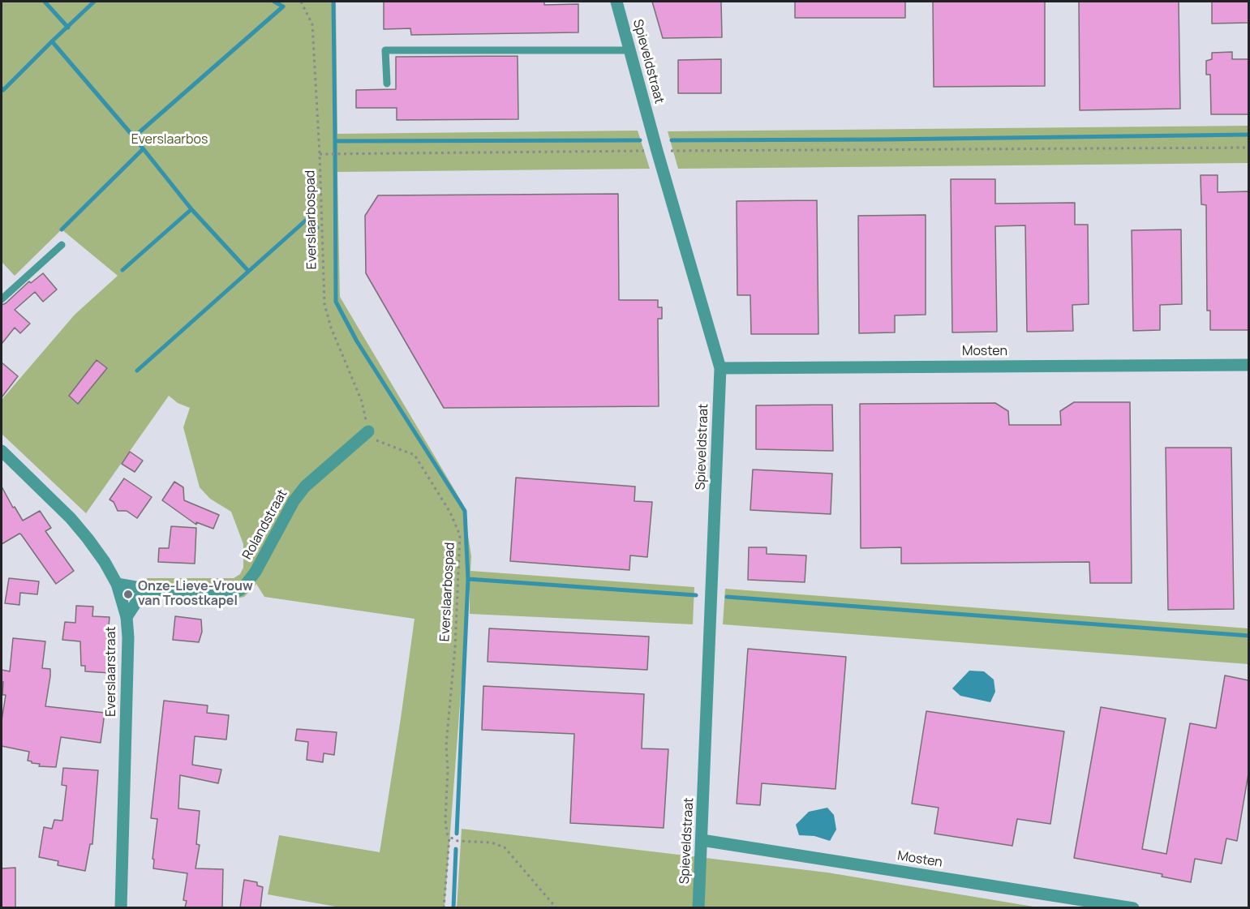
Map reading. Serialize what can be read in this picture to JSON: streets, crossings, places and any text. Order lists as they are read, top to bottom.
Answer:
{
  "streets": {
    "street": [
      "Spieveldstraat",
      "Mosten",
      "Rolandstraat",
      "Everslaarstraat"
    ],
    "path": ["Everslaarbospad"]
  },
  "crossings": [
    ["Spieveldstraat", "Mosten"],
    ["Everslaarbospad", "Rolandstraat"],
    ["Rolandstraat", "Everslaarstraat"]
  ],
  "parks": ["Everslaarbos"],
  "places": ["Onze-Lieve-Vrouw van Troostkapel"]
}
